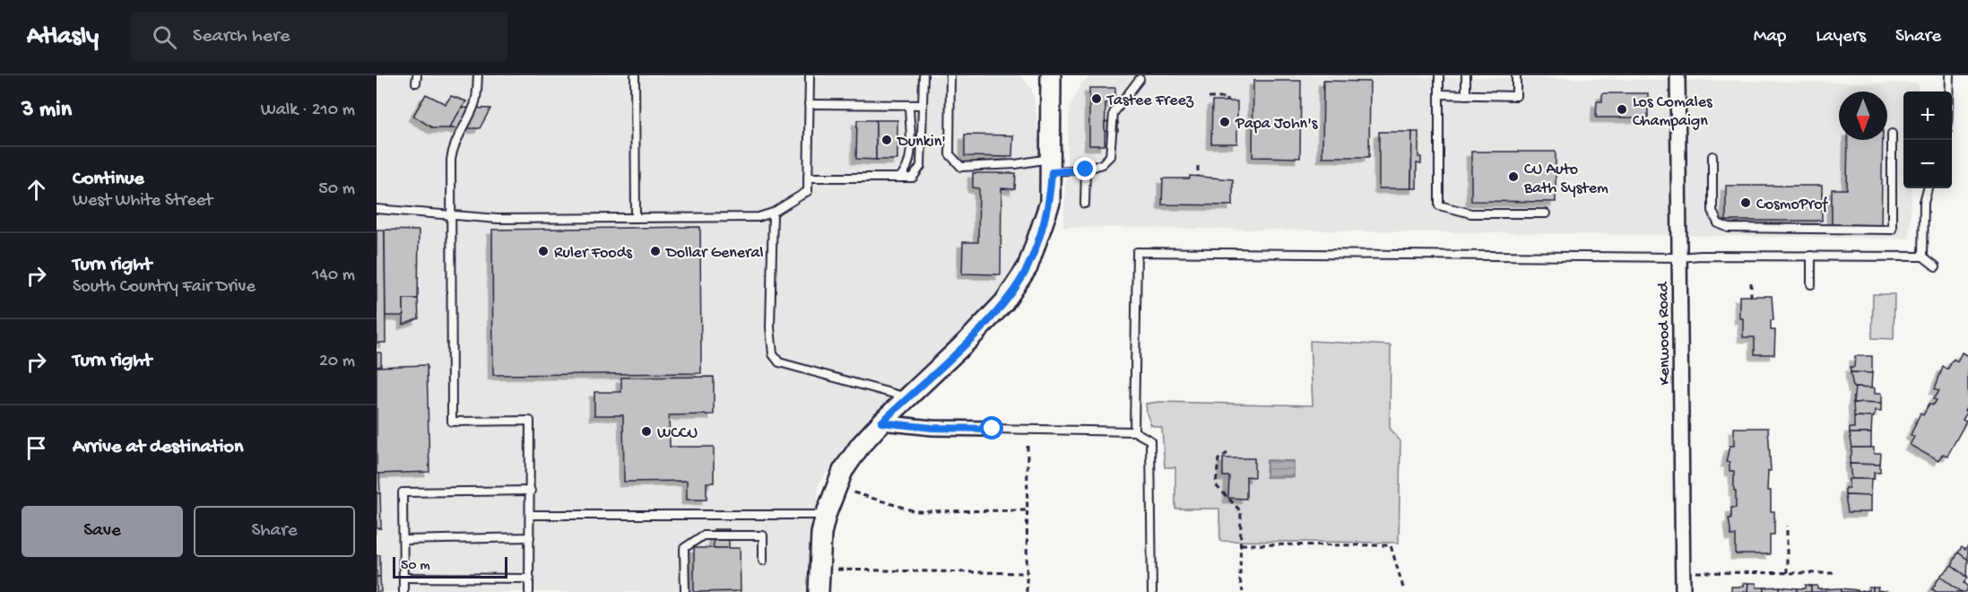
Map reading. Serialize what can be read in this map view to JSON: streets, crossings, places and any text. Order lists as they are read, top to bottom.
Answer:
{
  "streets": {
    "street": ["Kenwood Road"]
  },
  "places": [
    "Tastee Freez",
    "Los Comales Champaign",
    "Papa John's",
    "Dunkin'",
    "CU Auto Bath System",
    "CosmoProf",
    "Ruler Foods",
    "Dollar General",
    "WCCU"
  ],
  "scale_bar": "50 m",
  "north": "bottom",
  "page": {
    "header": "Atlasly",
    "search": "Search here",
    "nav": ["Map", "Layers", "Share"],
    "heading": ["3 min", "Walk · 210 m"],
    "map_buttons": ["+", "−"],
    "list": [
      ["Continue", "West White Street", "50 m"],
      ["Turn right", "South Country Fair Drive", "140 m"],
      ["Turn right", "20 m"],
      "Arrive at destination"
    ],
    "buttons": ["Save", "Share"],
    "scale": "50 m"
  }
}
